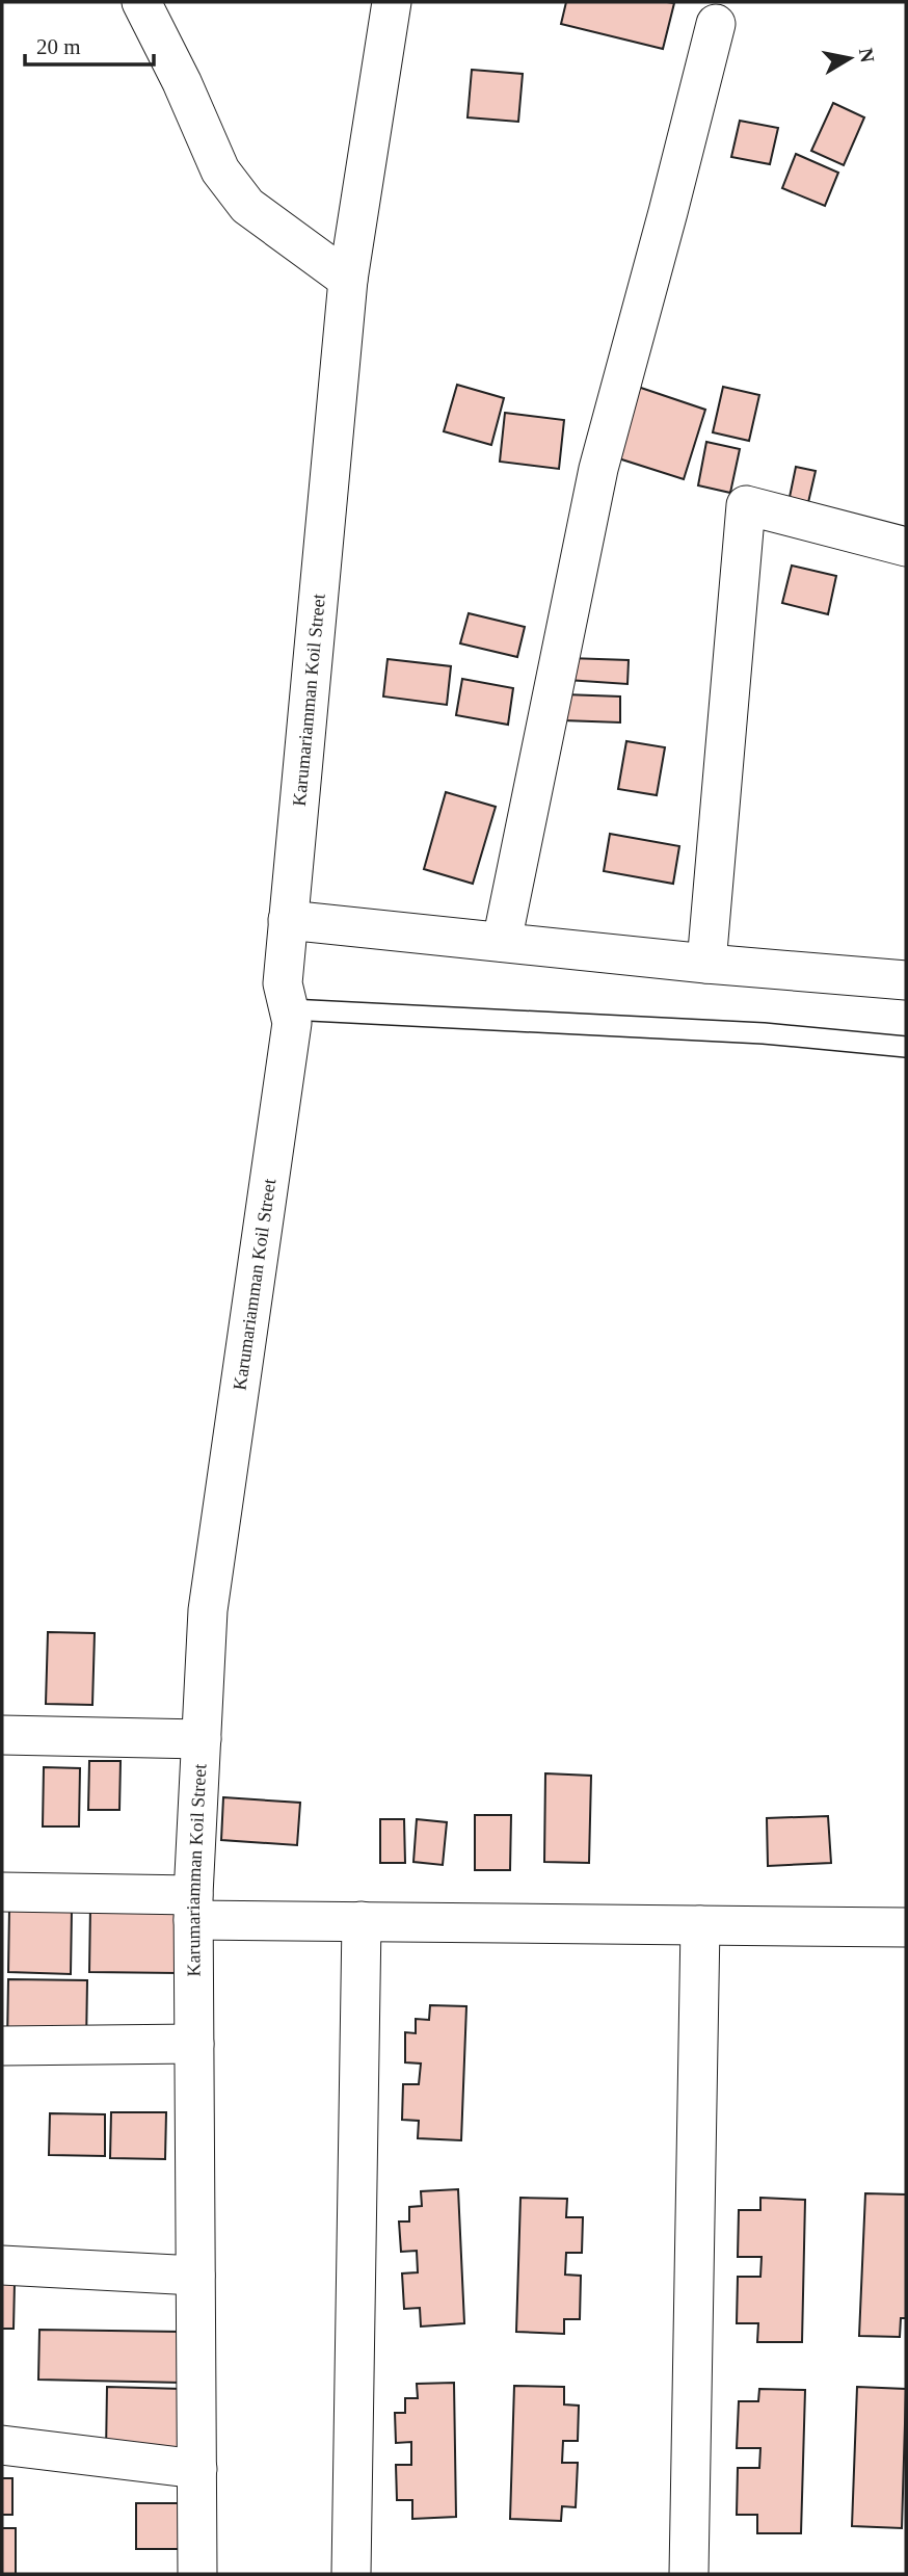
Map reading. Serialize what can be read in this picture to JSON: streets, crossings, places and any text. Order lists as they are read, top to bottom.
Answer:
{
  "streets": {
    "street": ["Karumariamman Koil Street"]
  },
  "scale_bar": "20 m",
  "north": "right"
}
